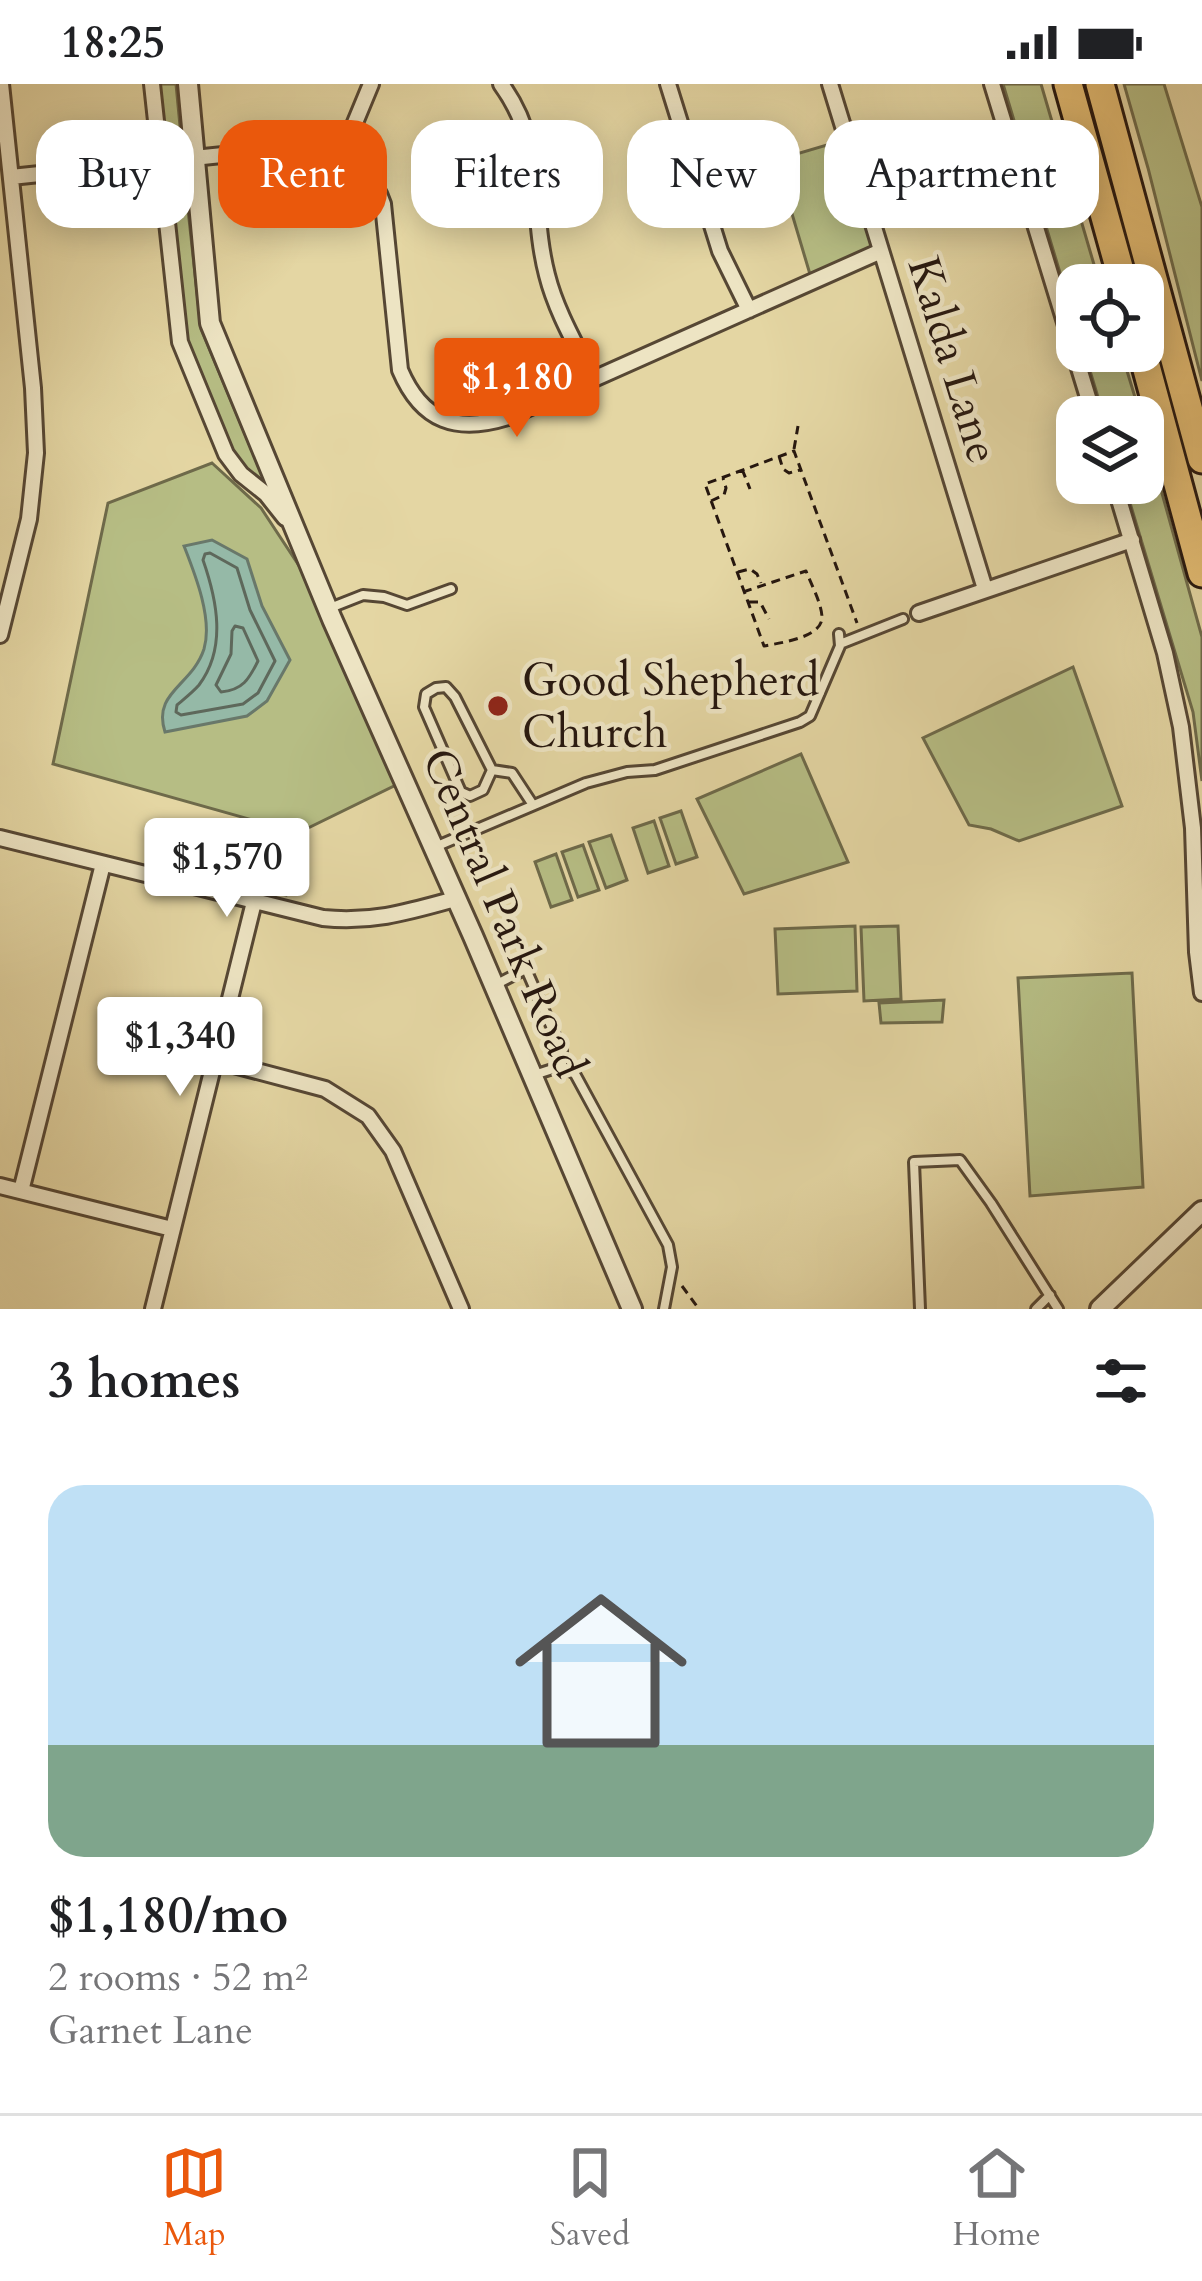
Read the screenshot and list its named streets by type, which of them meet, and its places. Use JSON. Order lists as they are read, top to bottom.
{
  "streets": {
    "street": ["Kalda Lane", "Central Park Road"]
  },
  "places": ["Good Shepherd Church"],
  "page": {
    "status": "18:25",
    "chip": [
      "Buy",
      "Rent",
      "Filters",
      "New",
      "Apartment"
    ],
    "price": ["$1,180", "$1,570", "$1,340"],
    "heading": "3 homes",
    "list": [
      {
        "name": "$1,180/mo",
        "note": "2 rooms · 52 m² · Garnet Lane"
      }
    ],
    "tabs": ["Map", "Saved", "Home"]
  }
}
